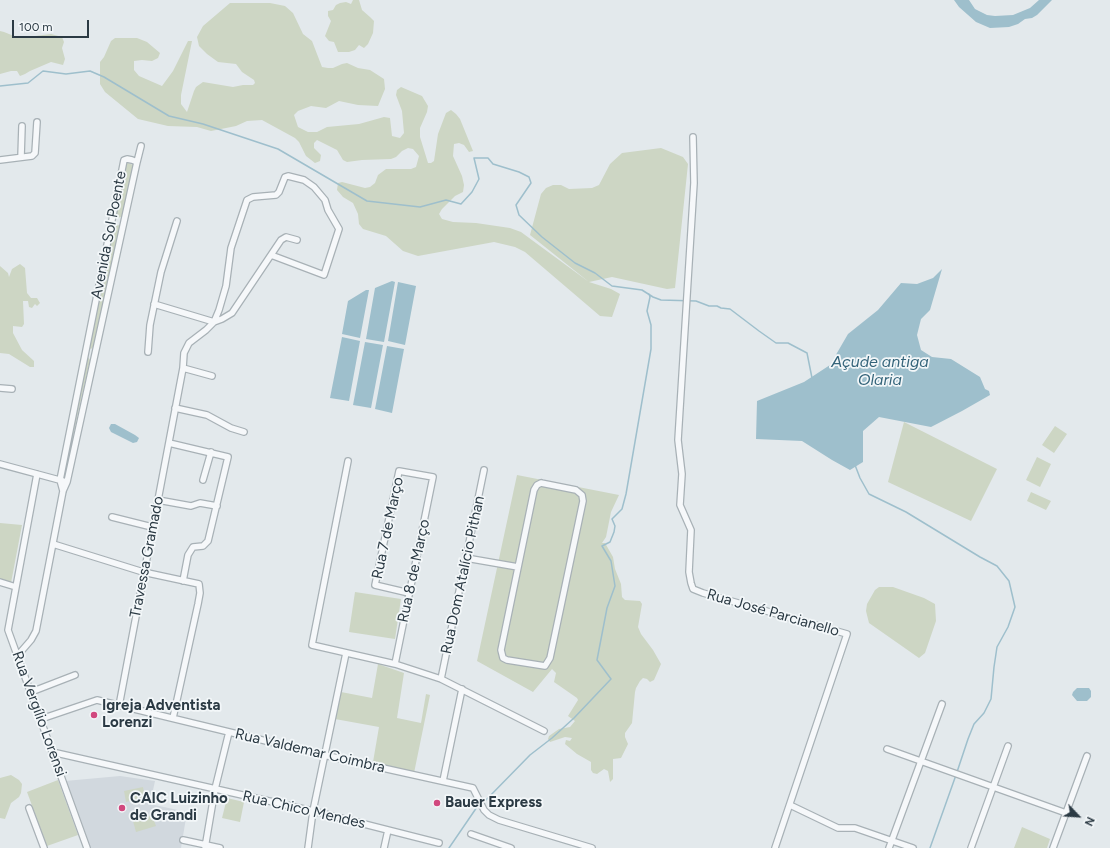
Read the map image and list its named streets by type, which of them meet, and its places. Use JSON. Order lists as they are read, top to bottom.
{
  "streets": {
    "street": [
      "Avenida Sol Poente",
      "Rua 7 de Março",
      "Travessa Gramado",
      "Rua 8 de Março",
      "Rua Dom Atalício Pithan",
      "Rua José Parcianello",
      "Rua Vergílio Lorensi",
      "Rua Valdemar Coimbra",
      "Rua Chico Mendes"
    ]
  },
  "crossings": [
    ["Rua 7 de Março", "Rua 8 de Março"],
    ["Travessa Gramado", "Rua Valdemar Coimbra"],
    ["Rua Vergílio Lorensi", "Rua Valdemar Coimbra"],
    ["Rua Vergílio Lorensi", "Rua Chico Mendes"]
  ],
  "water": ["Açude antiga Olaria"],
  "places": ["Igreja Adventista Lorenzi", "Bauer Express", "CAIC Luizinho de Grandi"],
  "scale_bar": "100 m",
  "north": "bottom right"
}
